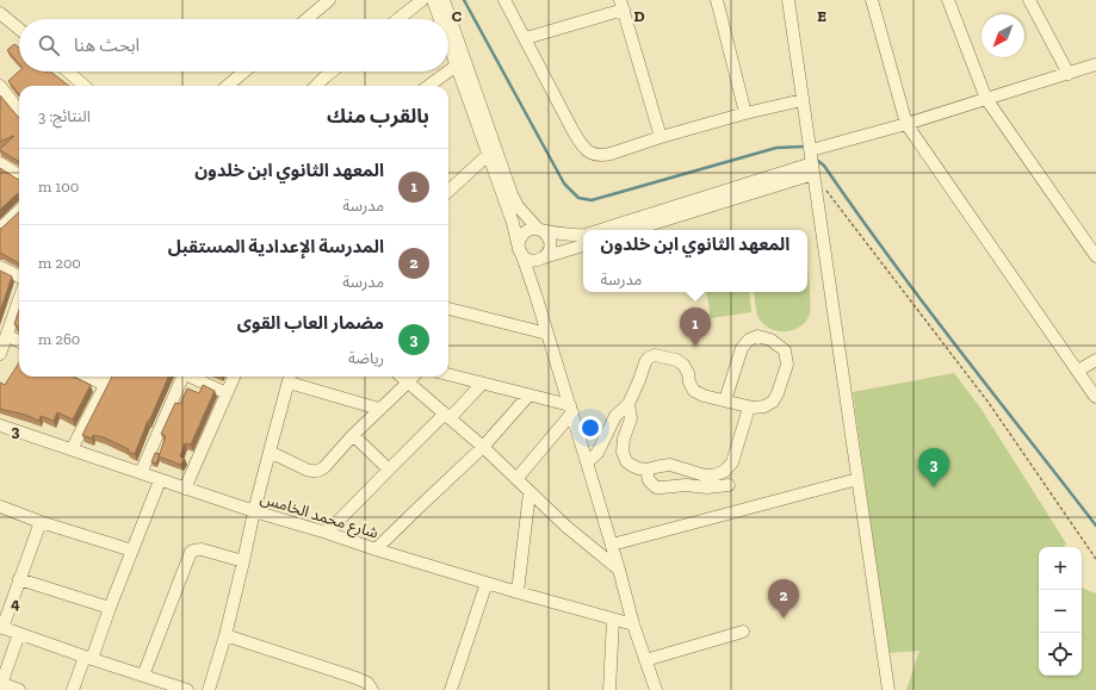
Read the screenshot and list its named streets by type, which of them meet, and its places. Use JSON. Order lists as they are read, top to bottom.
{
  "streets": {
    "street": ["شارع محمد الخامس"]
  },
  "north": "bottom left",
  "page": {
    "search": "ابحث هنا",
    "heading": ["بالقرب منك", "النتائج: 3"],
    "list": [
      {
        "mark": "1",
        "name": "المعهد الثانوي ابن خلدون",
        "note": "مدرسة",
        "value": "100 m"
      },
      {
        "mark": "2",
        "name": "المدرسة الإعدادية المستقبل",
        "note": "مدرسة",
        "value": "200 m"
      },
      {
        "mark": "3",
        "name": "مضمار العاب القوى",
        "note": "رياضة",
        "value": "260 m"
      }
    ],
    "popup": ["المعهد الثانوي ابن خلدون", "مدرسة"],
    "pins": ["1", "3", "2"],
    "map_buttons": ["+", "−"]
  },
  "grid": {
    "columns": ["C", "D", "E"],
    "rows": ["3", "4"]
  }
}
